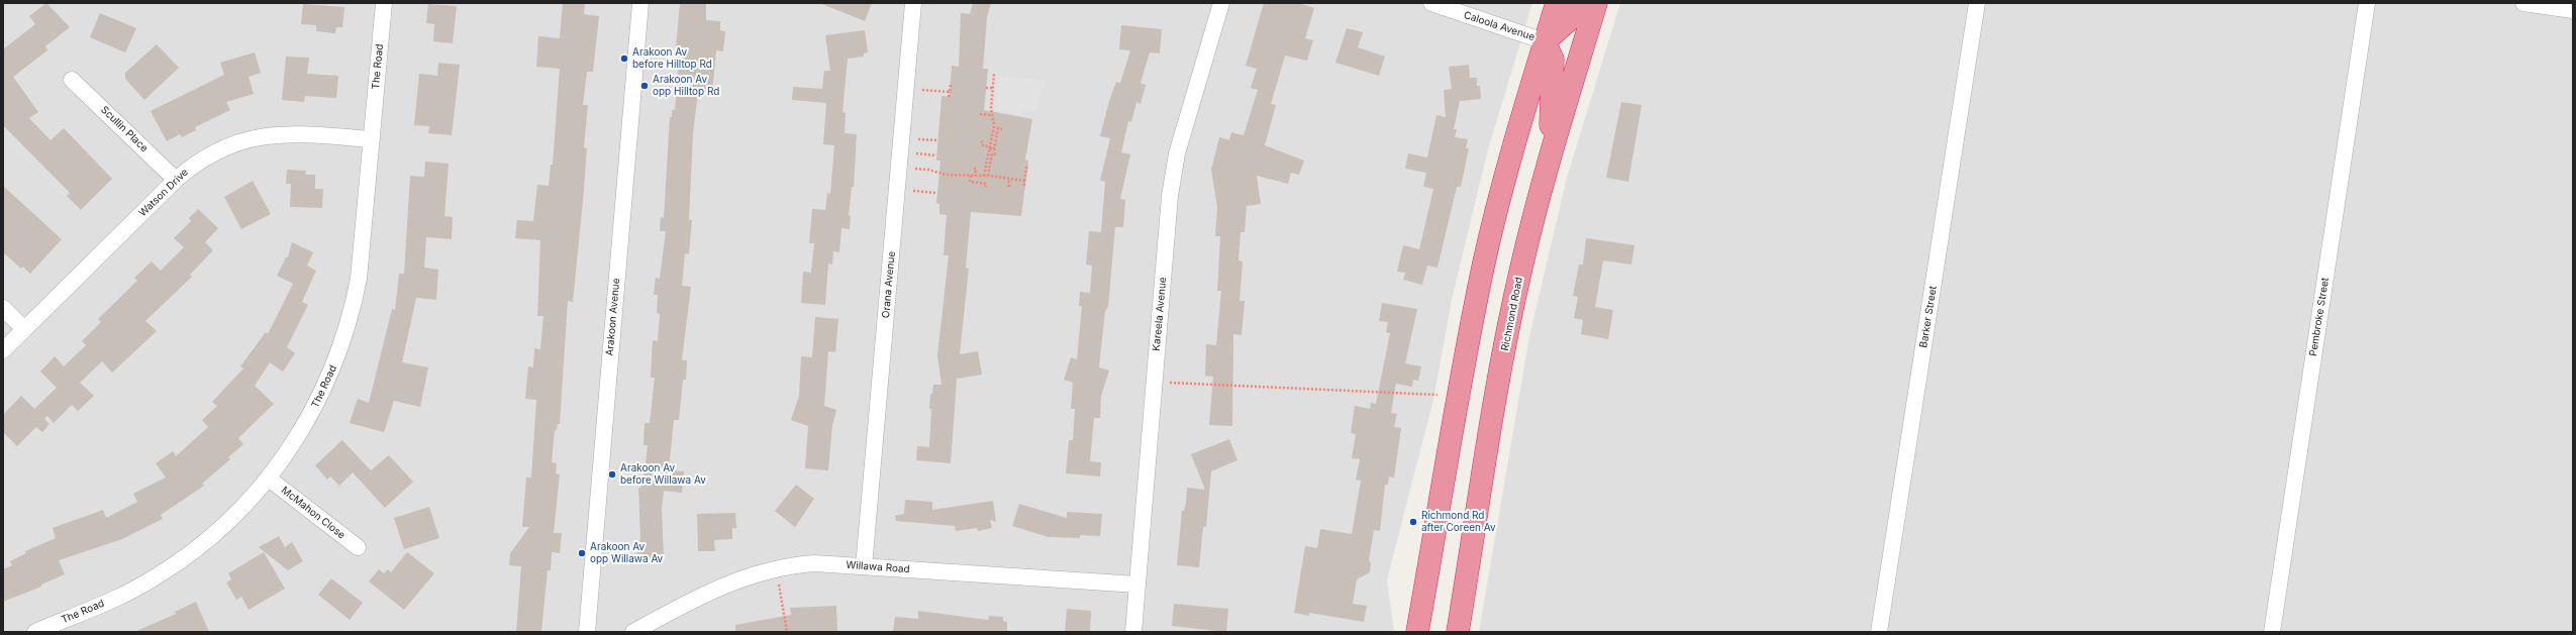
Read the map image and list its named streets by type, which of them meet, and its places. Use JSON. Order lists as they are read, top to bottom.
{
  "streets": {
    "highway": ["Richmond Road"],
    "street": [
      "Caloola Avenue",
      "The Road",
      "Scullin Place",
      "Watson Drive",
      "Orana Avenue",
      "Kareela Avenue",
      "Arakoon Avenue",
      "Barker Street",
      "Pembroke Street",
      "McMahon Close",
      "Willawa Road"
    ]
  },
  "crossings": [
    ["The Road", "Watson Drive"],
    ["The Road", "McMahon Close"],
    ["Scullin Place", "Watson Drive"],
    ["Orana Avenue", "Willawa Road"],
    ["Kareela Avenue", "Willawa Road"]
  ],
  "places": [
    "Arakoon Av before Hilltop Rd",
    "Arakoon Av opp Hilltop Rd",
    "Arakoon Av before Willawa Av",
    "Richmond Rd after Coreen Av",
    "Arakoon Av opp Willawa Av"
  ]
}
